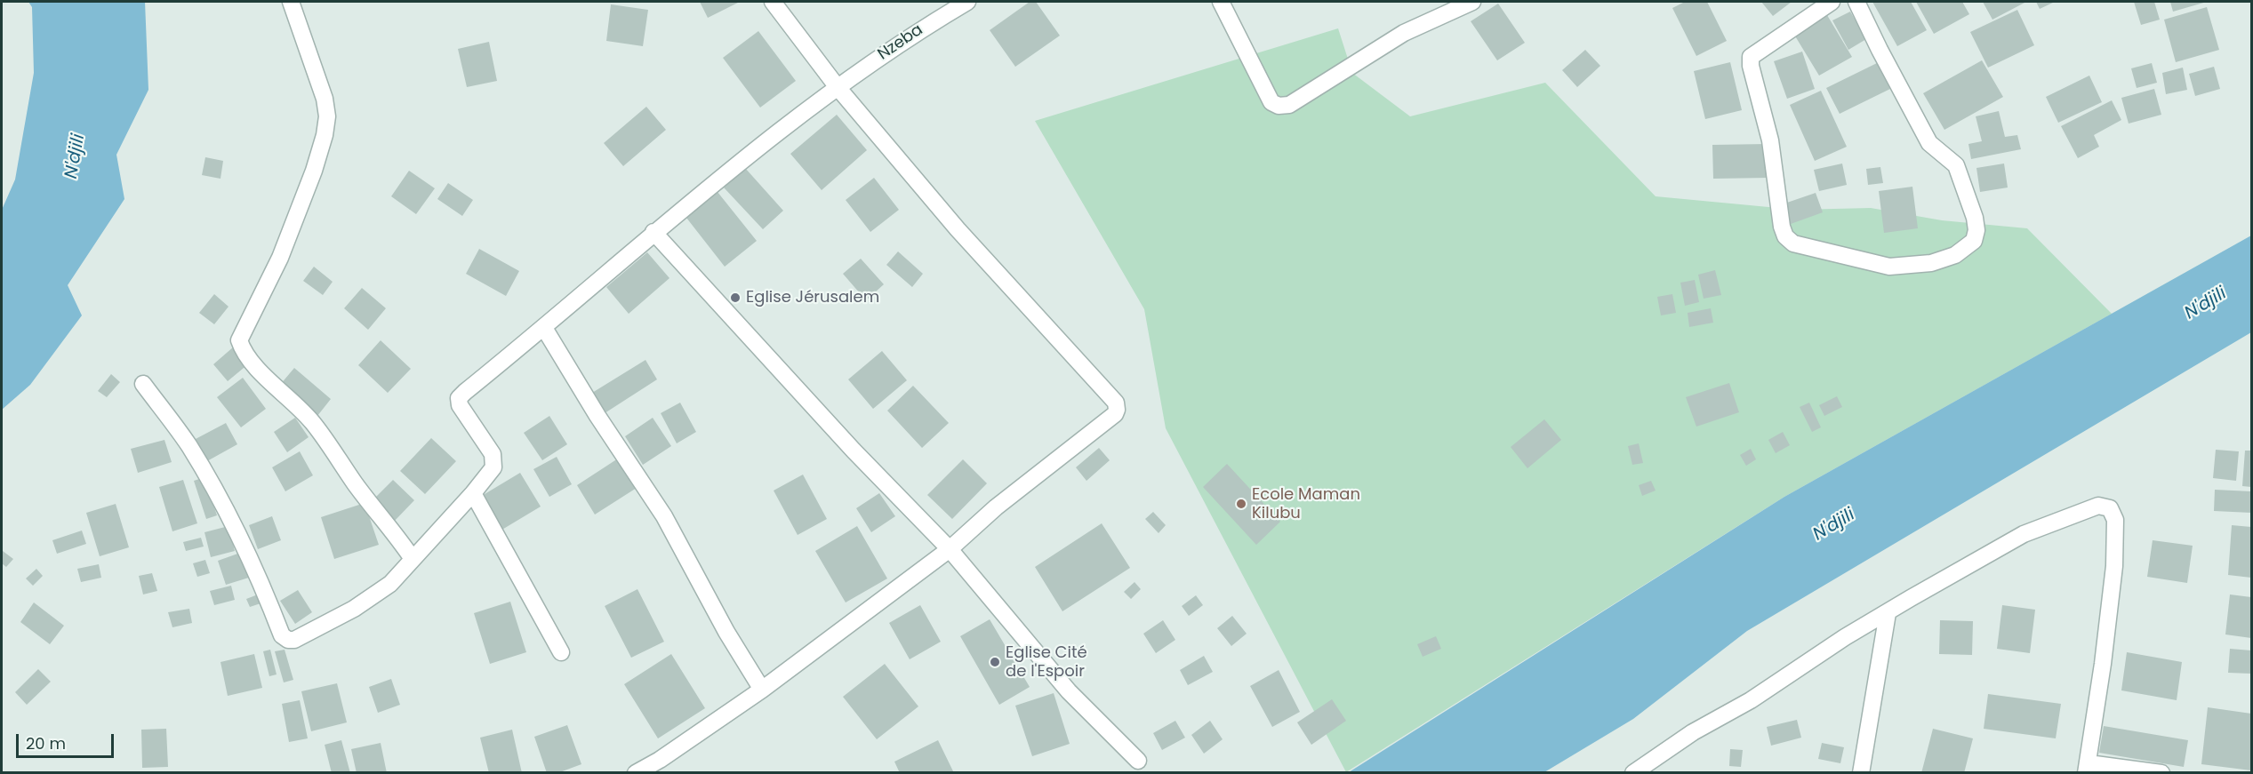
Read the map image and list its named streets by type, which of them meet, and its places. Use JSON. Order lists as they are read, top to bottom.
{
  "streets": {
    "street": ["Nzeba"]
  },
  "water": ["N'djili"],
  "places": ["Eglise Jérusalem", "Ecole Maman Kilubu", "Eglise Cité de l'Espoir"],
  "scale_bar": "20 m"
}
